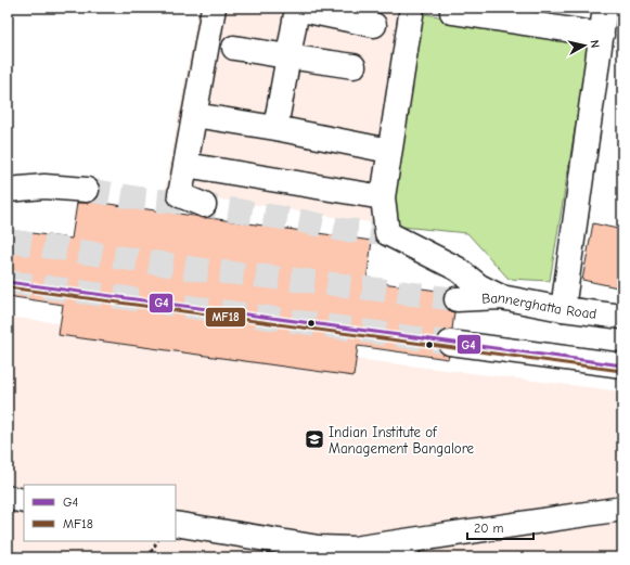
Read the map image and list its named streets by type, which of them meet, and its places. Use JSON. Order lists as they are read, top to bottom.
{
  "streets": {
    "street": ["Bannerghatta Road"]
  },
  "places": {
    "school or university": ["Indian Institute of Management Bangalore"]
  },
  "lines": ["transit line G4", "transit line MF18"],
  "legend": ["G4", "MF18"],
  "scale_bar": "20 m",
  "north": "right"
}
